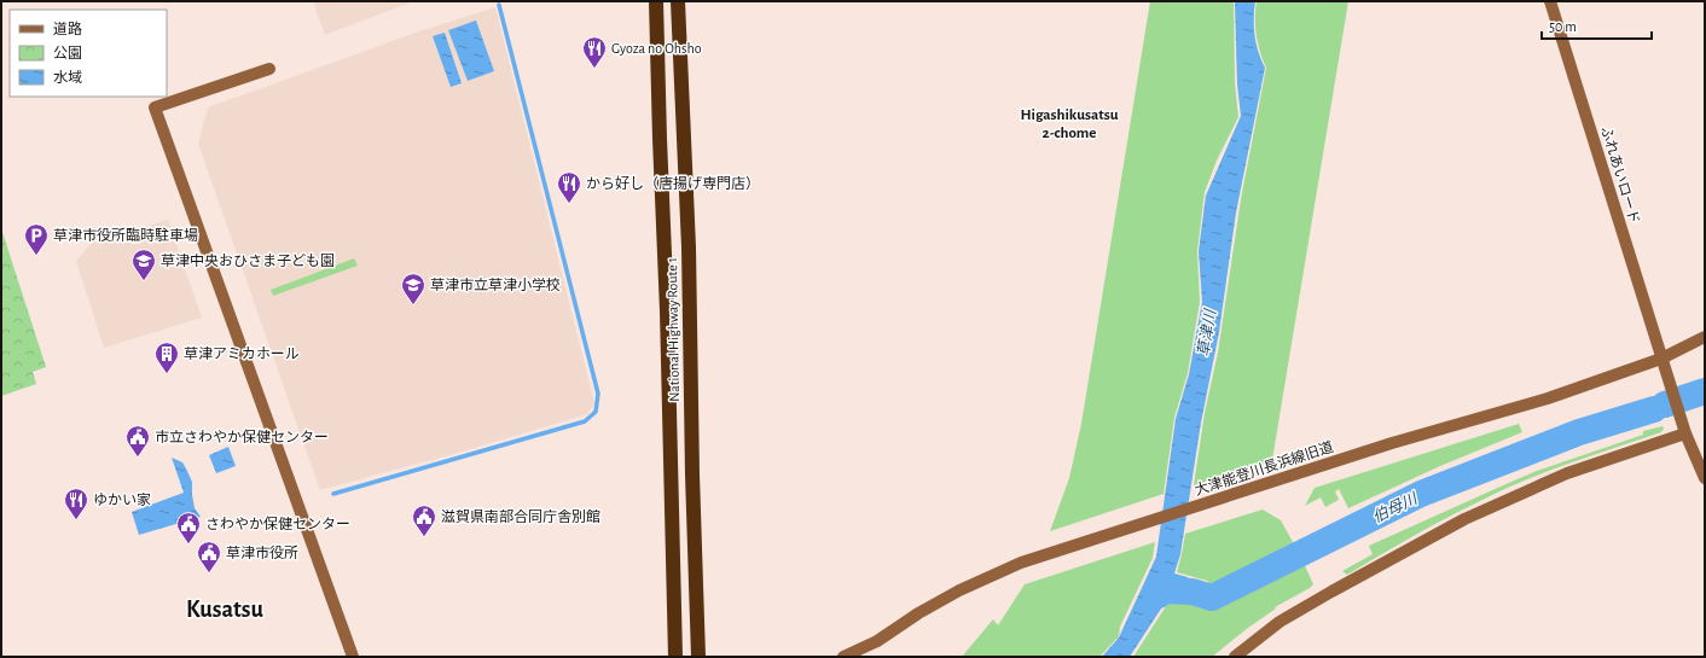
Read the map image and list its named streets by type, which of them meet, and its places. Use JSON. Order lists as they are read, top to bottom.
{
  "streets": {
    "highway": ["National Highway Route 1"],
    "street": ["ふれあいロード", "大津能登川長浜線旧道"]
  },
  "crossings": [
    ["ふれあいロード", "大津能登川長浜線旧道"]
  ],
  "districts": ["Higashikusatsu 2-chome", "Kusatsu"],
  "water": ["草津川", "伯母川"],
  "places": {
    "restaurant": ["Gyoza no Ohsho", "から好し（唐揚げ専門店）", "ゆかい家"],
    "parking": ["草津市役所臨時駐車場"],
    "school or university": ["草津中央おひさま子ども園", "草津市立草津小学校"],
    "building": ["草津アミカホール"],
    "public building": [
      "市立さわやか保健センター",
      "滋賀県南部合同庁舎別館",
      "さわやか保健センター",
      "草津市役所"
    ]
  },
  "legend": ["道路", "公園", "水域"],
  "scale_bar": "50 m"
}
